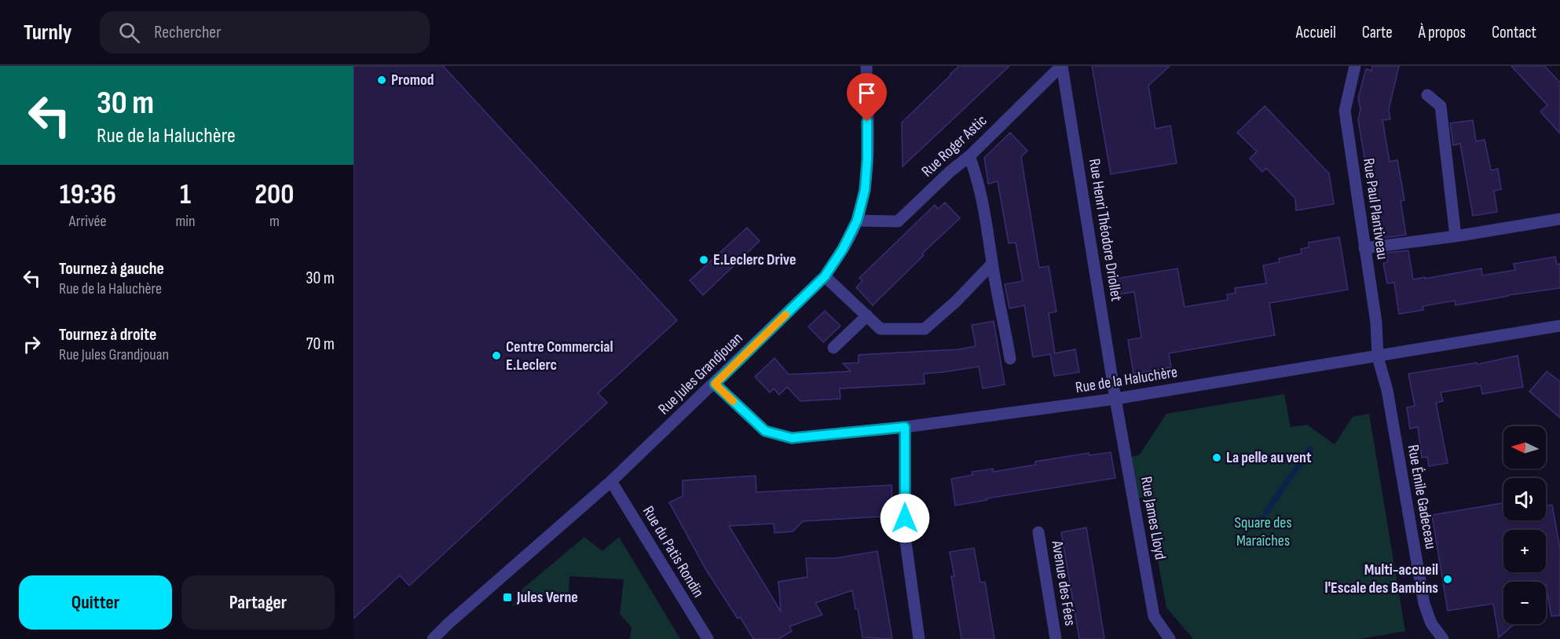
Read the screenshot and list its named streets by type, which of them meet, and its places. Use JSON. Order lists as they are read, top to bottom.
{
  "streets": {
    "street": [
      "Rue Roger Astic",
      "Rue Paul Plantiveau",
      "Rue Henri Théodore Driollet",
      "Rue Jules Grandjouan",
      "Rue de la Haluchère",
      "Rue Émile Gadeceau",
      "Rue James Lloyd",
      "Rue du Patis Rondin",
      "Avenue des Fées"
    ]
  },
  "crossings": [
    ["Rue Roger Astic", "Rue Henri Théodore Driollet"],
    ["Rue Roger Astic", "Rue Jules Grandjouan"],
    ["Rue Paul Plantiveau", "Rue de la Haluchère"],
    ["Rue Paul Plantiveau", "Rue Émile Gadeceau"],
    ["Rue Henri Théodore Driollet", "Rue de la Haluchère"],
    ["Rue Henri Théodore Driollet", "Rue James Lloyd"],
    ["Rue Jules Grandjouan", "Rue de la Haluchère"],
    ["Rue Jules Grandjouan", "Rue du Patis Rondin"],
    ["Rue de la Haluchère", "Rue Émile Gadeceau"],
    ["Rue de la Haluchère", "Rue James Lloyd"]
  ],
  "parks": ["Square des Maraîches"],
  "places": {
    "other": [
      "Promod",
      "E.Leclerc Drive",
      "Centre Commercial E.Leclerc",
      "La pelle au vent",
      "Multi-accueil l'Escale des Bambins"
    ],
    "transit": ["Jules Verne"]
  },
  "north": "left",
  "page": {
    "header": "Turnly",
    "search": "Rechercher",
    "nav": [
      "Accueil",
      "Carte",
      "À propos",
      "Contact"
    ],
    "turn": ["30 m", "Rue de la Haluchère"],
    "eta": [
      "19:36",
      "Arrivée",
      "1",
      "min",
      "200",
      "m"
    ],
    "list": [
      {
        "name": "Tournez à gauche",
        "note": "Rue de la Haluchère",
        "value": "30 m"
      },
      {
        "name": "Tournez à droite",
        "note": "Rue Jules Grandjouan",
        "value": "70 m"
      }
    ],
    "map_buttons": ["+", "−"],
    "buttons": ["Quitter", "Partager"]
  }
}
